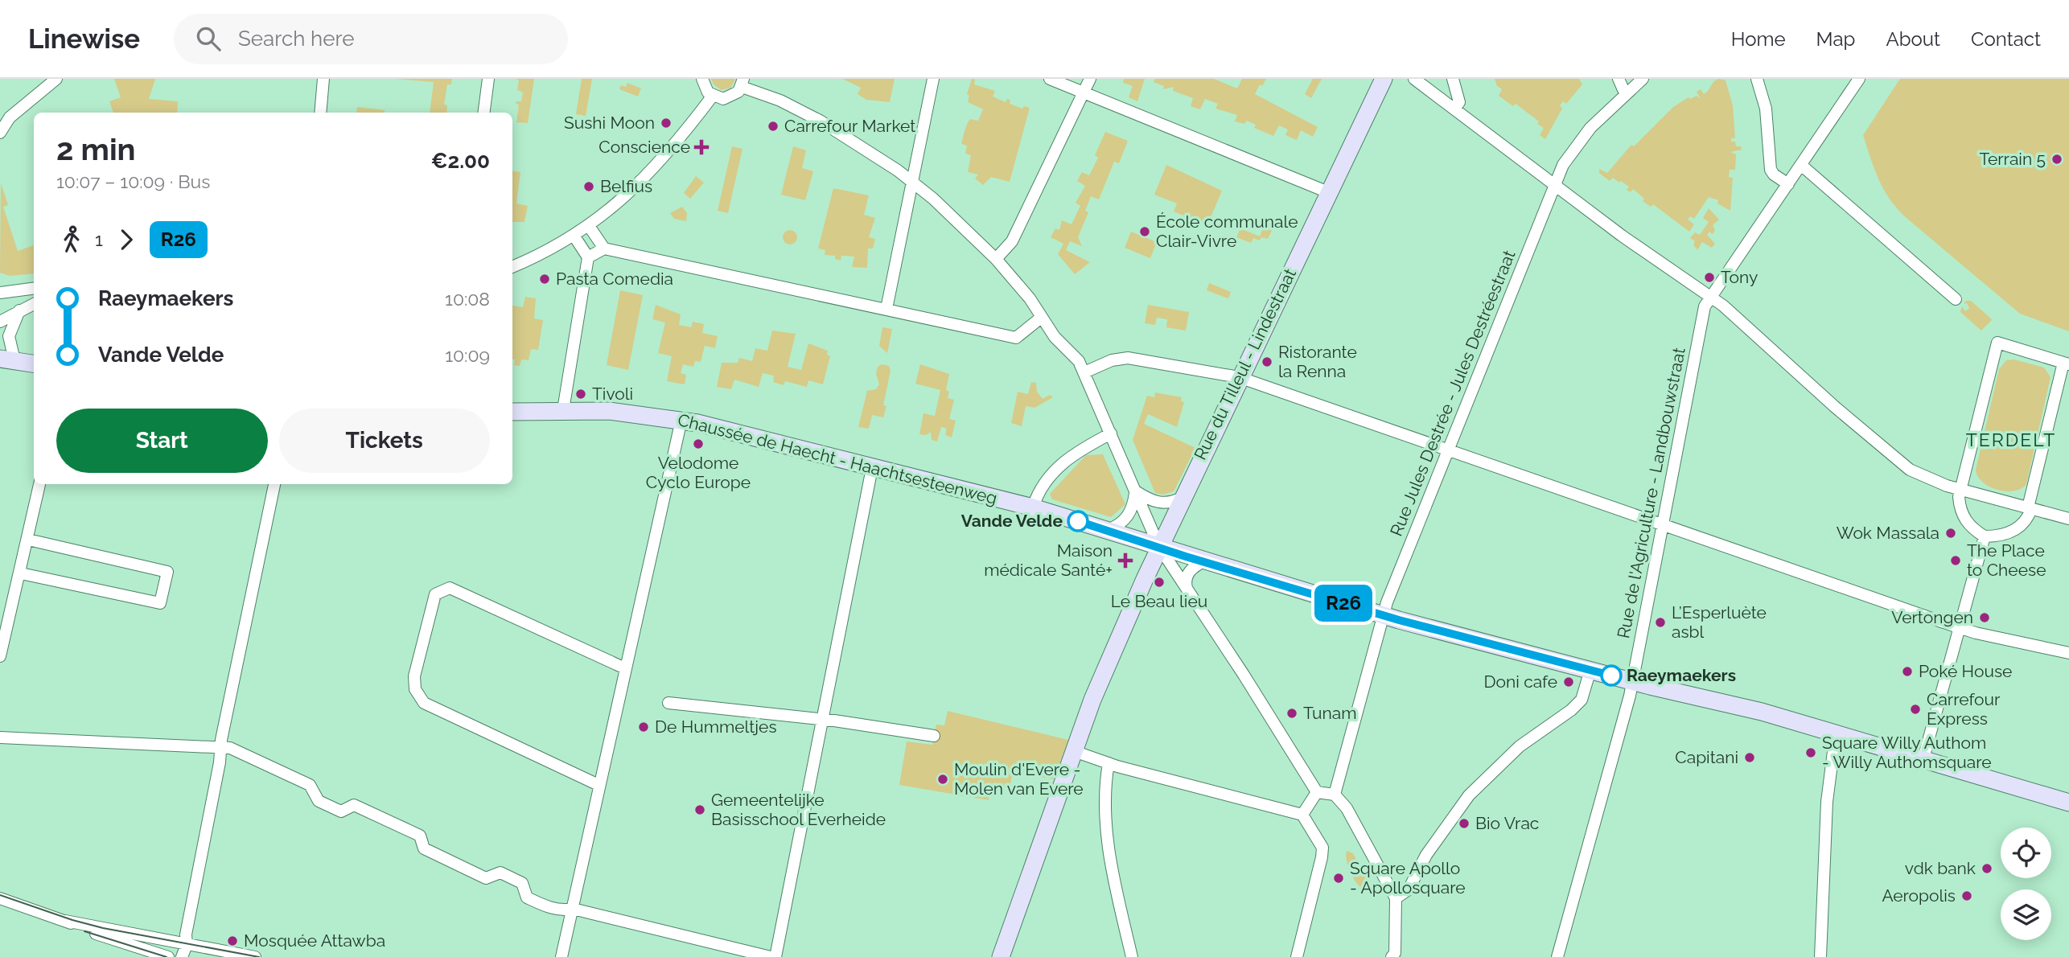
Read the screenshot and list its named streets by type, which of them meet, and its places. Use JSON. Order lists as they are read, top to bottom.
{
  "streets": {
    "street": [
      "Rue du Tilleul - Lindestraat",
      "Rue Jules Destrée - Jules Destréestraat",
      "Chaussée de Haecht - Haachtsesteenweg",
      "Rue de l'Agriculture - Landbouwstraat"
    ]
  },
  "crossings": [
    ["Rue du Tilleul - Lindestraat", "Chaussée de Haecht - Haachtsesteenweg"],
    ["Rue Jules Destrée - Jules Destréestraat", "Chaussée de Haecht - Haachtsesteenweg"],
    ["Chaussée de Haecht - Haachtsesteenweg", "Rue de l'Agriculture - Landbouwstraat"]
  ],
  "districts": ["TERDELT"],
  "places": {
    "other": [
      "Sushi Moon",
      "Carrefour Market",
      "Terrain 5",
      "Belfius",
      "École communale Clair-Vivre",
      "Tony",
      "Pasta Comedia",
      "Ristorante la Renna",
      "Tivoli",
      "Velodome Cyclo Europe",
      "Vande Velde",
      "Wok Massala",
      "The Place to Cheese",
      "Le Beau lieu",
      "Vertongen",
      "L’Esperluète asbl",
      "Poké House",
      "Raeymaekers",
      "Doni cafe",
      "Carrefour Express",
      "Tunam",
      "De Hummeltjes",
      "Square Willy Authom - Willy Authomsquare",
      "Capitani",
      "Moulin d'Evere - Molen van Evere",
      "Gemeentelijke Basisschool Everheide",
      "Bio Vrac",
      "vdk bank",
      "Square Apollo - Apollosquare",
      "Aeropolis",
      "Mosquée Attawba"
    ],
    "health": ["Conscience", "Maison médicale Santé+"]
  },
  "lines": ["bus line R26"],
  "page": {
    "header": "Linewise",
    "search": "Search here",
    "nav": [
      "Home",
      "Map",
      "About",
      "Contact"
    ],
    "on_map": "R26",
    "heading": ["2 min", "10:07 – 10:09 · Bus", "€2.00"],
    "legs": ["1", "R26"],
    "list": [
      {
        "name": "Raeymaekers",
        "value": "10:08"
      },
      {
        "name": "Vande Velde",
        "value": "10:09"
      }
    ],
    "buttons": ["Start", "Tickets"]
  }
}
